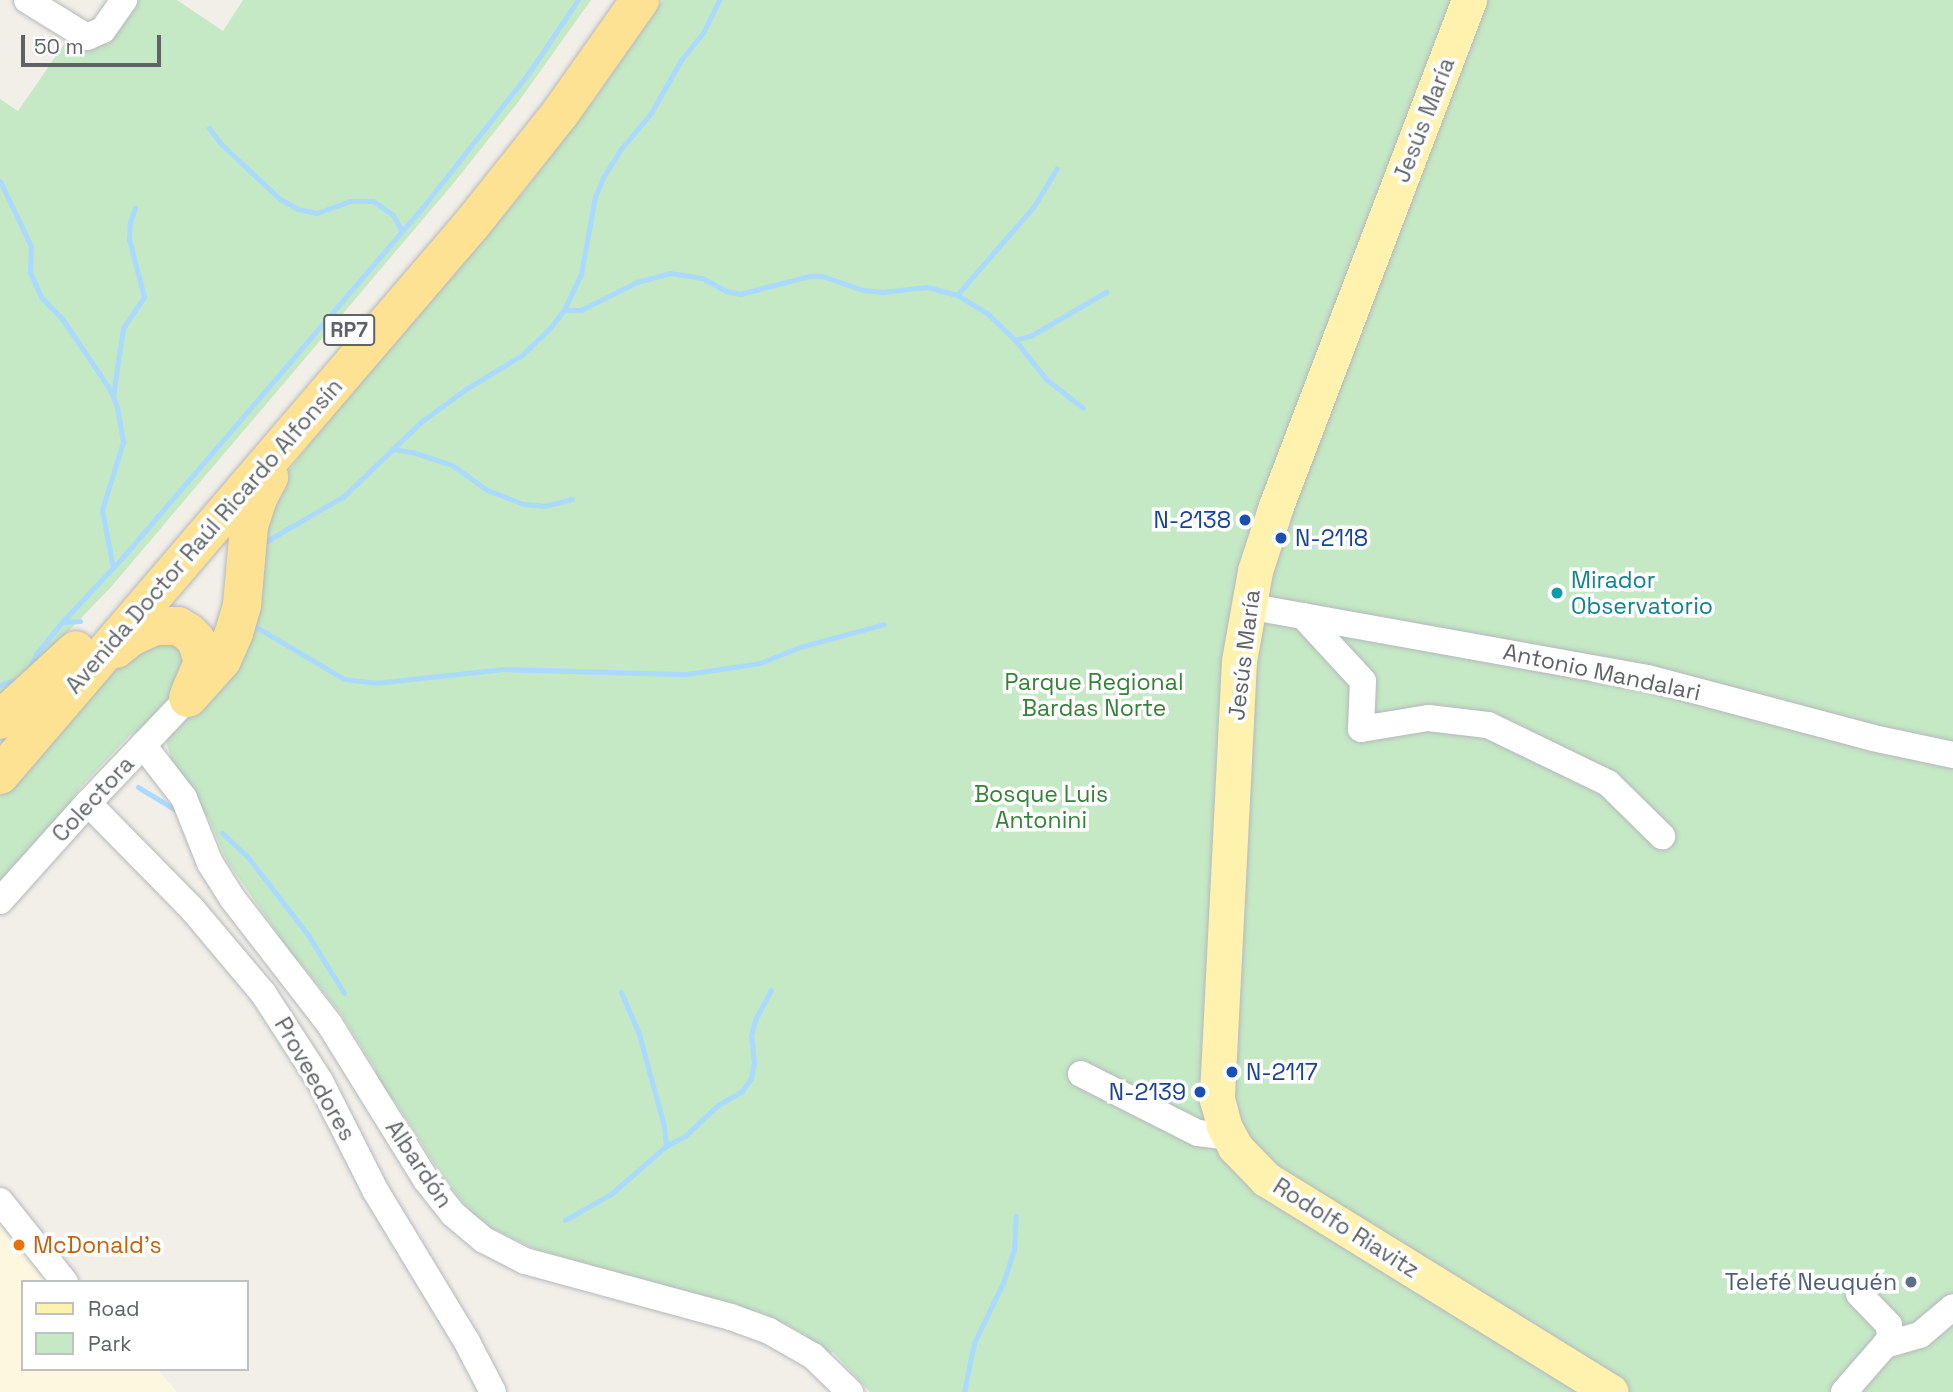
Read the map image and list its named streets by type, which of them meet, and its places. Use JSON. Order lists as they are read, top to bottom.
{
  "streets": {
    "highway": ["RP7", "Avenida Doctor Raúl Ricardo Alfonsín"],
    "main road": ["Jesús María", "Rodolfo Riavitz"],
    "street": [
      "Antonio Mandalari",
      "Colectora",
      "Proveedores",
      "Albardón"
    ]
  },
  "crossings": [
    ["Jesús María", "Antonio Mandalari"],
    ["Jesús María", "Rodolfo Riavitz"],
    ["Colectora", "Proveedores"],
    ["Colectora", "Albardón"]
  ],
  "parks": ["Parque Regional Bardas Norte", "Bosque Luis Antonini"],
  "places": [
    "N-2138",
    "N-2118",
    "Mirador Observatorio",
    "N-2117",
    "N-2139",
    "McDonald's",
    "Telefé Neuquén"
  ],
  "legend": ["Road", "Park"],
  "scale_bar": "50 m"
}
